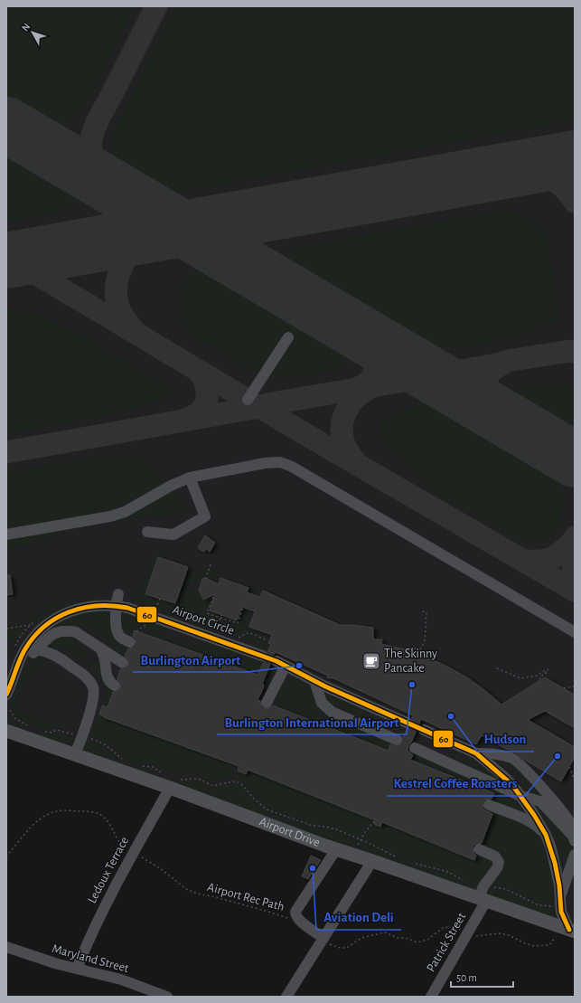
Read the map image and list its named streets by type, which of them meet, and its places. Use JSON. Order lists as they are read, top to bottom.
{
  "streets": {
    "main road": ["Airport Drive"],
    "street": [
      "Airport Circle",
      "Ledoux Terrace",
      "Patrick Street",
      "Maryland Street"
    ],
    "path": ["Airport Rec Path"]
  },
  "crossings": [
    ["Airport Drive", "Ledoux Terrace"],
    ["Airport Drive", "Patrick Street"],
    ["Ledoux Terrace", "Airport Rec Path"],
    ["Ledoux Terrace", "Maryland Street"]
  ],
  "places": {
    "cafe": ["The Skinny Pancake"],
    "other": [
      "Burlington Airport",
      "Burlington International Airport",
      "Hudson",
      "Kestrel Coffee Roasters",
      "Aviation Deli"
    ]
  },
  "lines": ["transit line 60"],
  "scale_bar": "50 m",
  "north": "top left"
}
